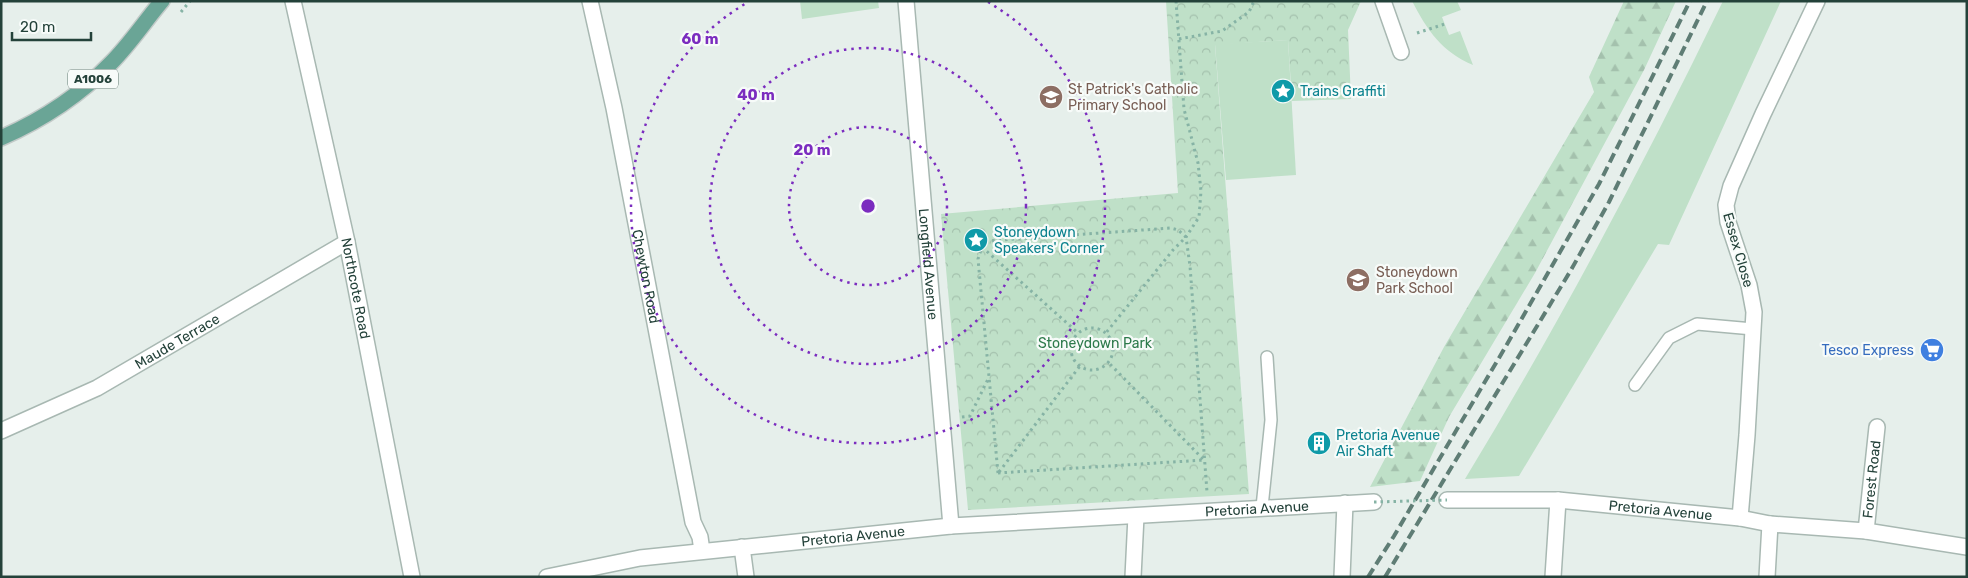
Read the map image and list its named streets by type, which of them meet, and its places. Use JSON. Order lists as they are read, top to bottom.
{
  "streets": {
    "main road": ["A1006"],
    "street": [
      "Essex Close",
      "Longfield Avenue",
      "Chewton Road",
      "Northcote Road",
      "Maude Terrace",
      "Forest Road",
      "Pretoria Avenue"
    ]
  },
  "crossings": [
    ["Essex Close", "Pretoria Avenue"],
    ["Longfield Avenue", "Pretoria Avenue"],
    ["Chewton Road", "Pretoria Avenue"],
    ["Northcote Road", "Maude Terrace"],
    ["Forest Road", "Pretoria Avenue"]
  ],
  "parks": ["Stoneydown Park"],
  "places": {
    "place": ["Trains Graffiti", "Stoneydown Speakers' Corner"],
    "school or university": ["St Patrick's Catholic Primary School", "Stoneydown Park School"],
    "supermarket": ["Tesco Express"],
    "building": ["Pretoria Avenue Air Shaft"]
  },
  "scale_bar": "20 m",
  "rings": ["60 m", "40 m", "20 m"]
}
